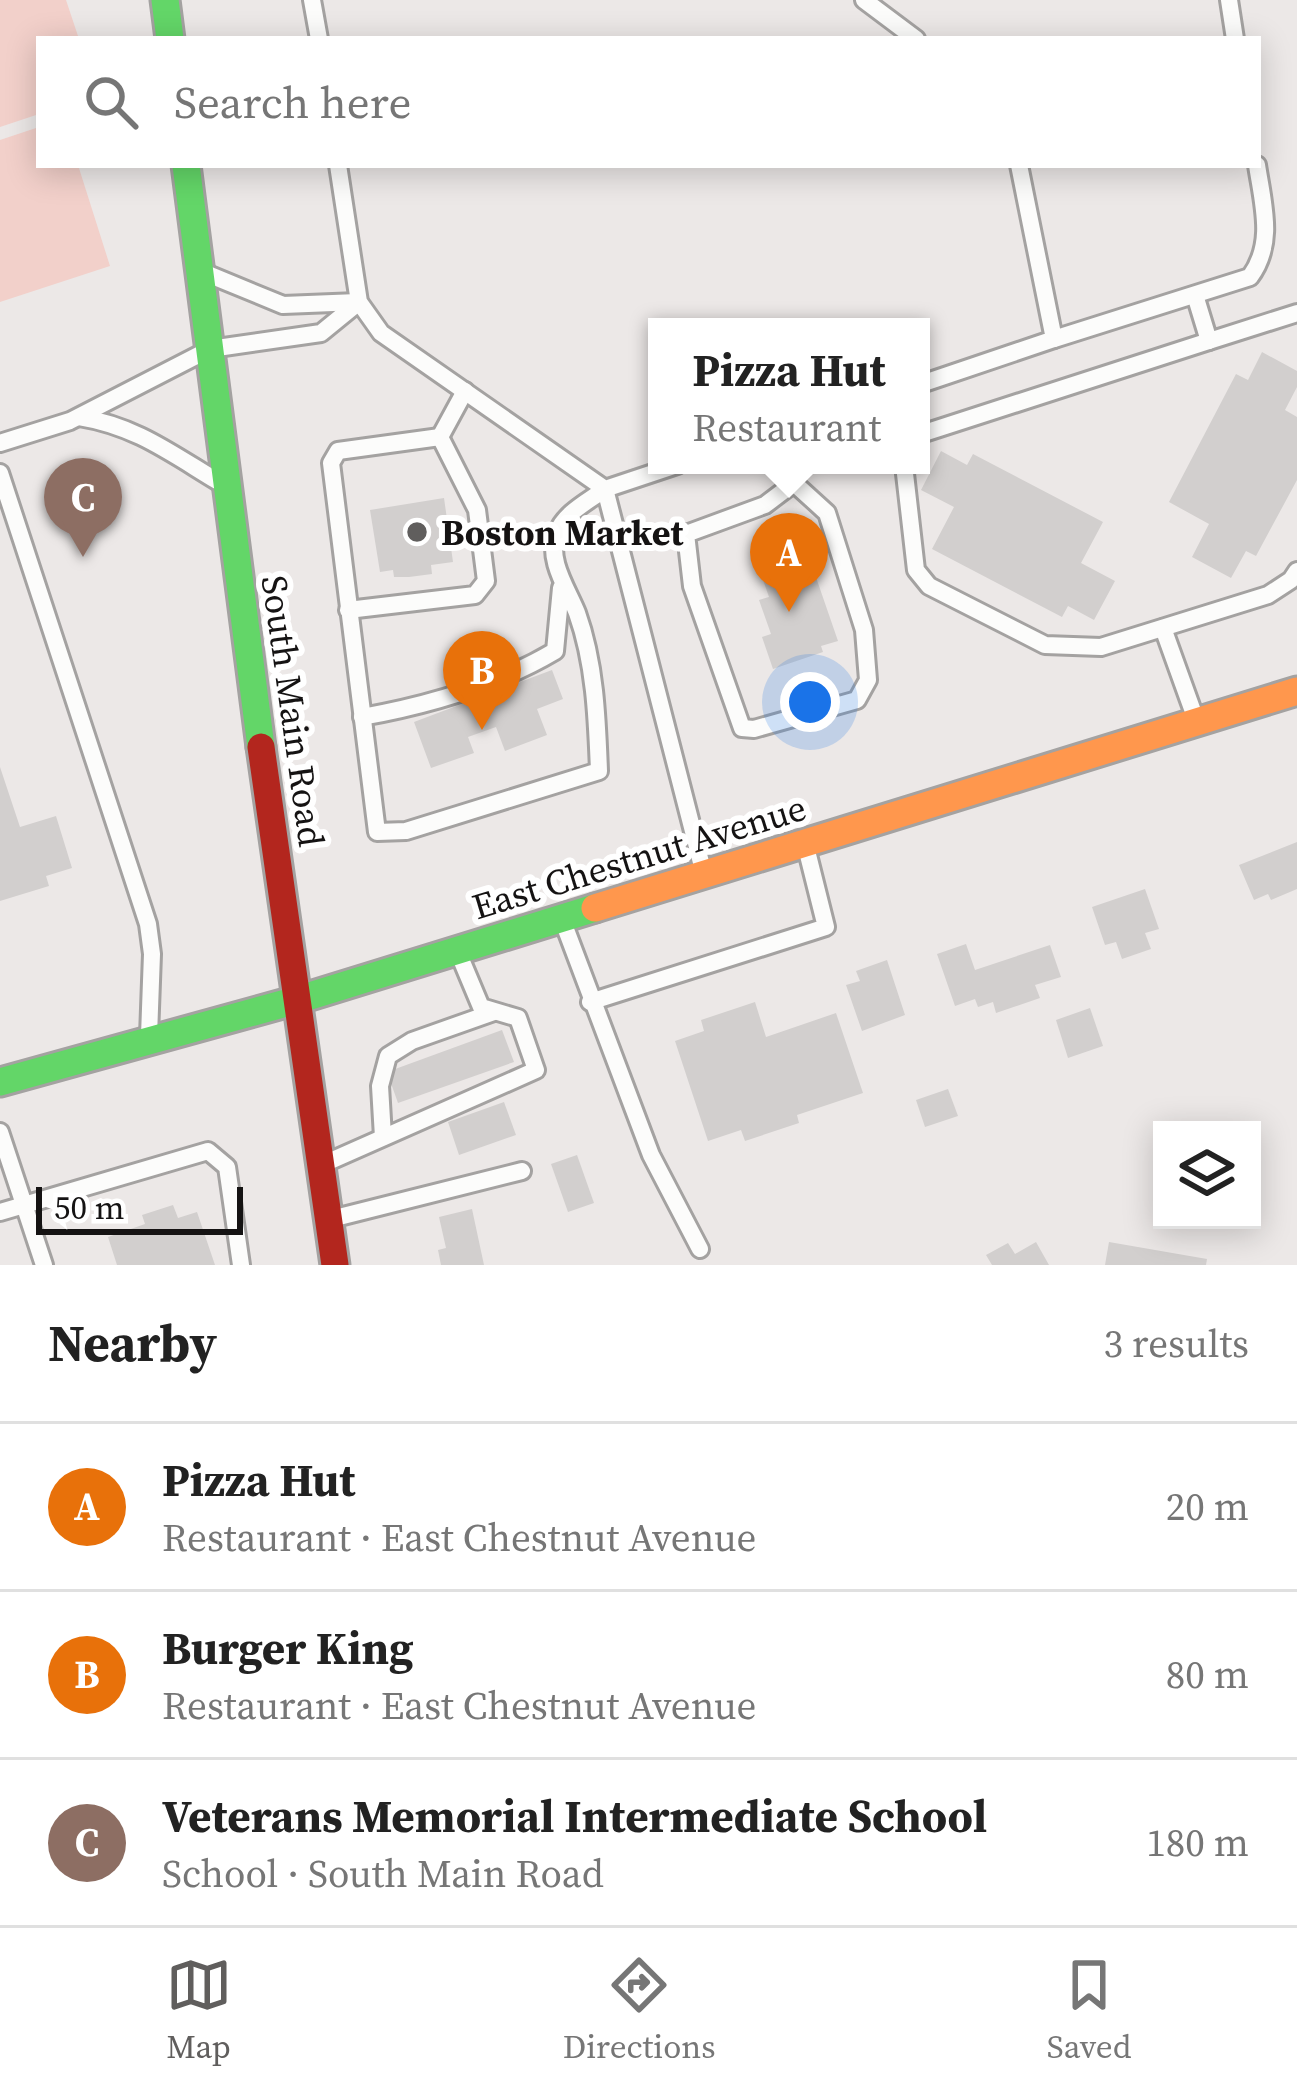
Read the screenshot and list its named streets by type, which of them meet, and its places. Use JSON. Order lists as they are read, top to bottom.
{
  "streets": {
    "street": ["South Main Road", "East Chestnut Avenue"]
  },
  "crossings": [
    ["South Main Road", "East Chestnut Avenue"]
  ],
  "places": ["Boston Market"],
  "scale_bar": "50 m",
  "page": {
    "search": "Search here",
    "popup": ["Pizza Hut", "Restaurant"],
    "pins": ["C", "A", "B"],
    "scale": "50 m",
    "heading": ["Nearby", "3 results"],
    "list": [
      {
        "mark": "A",
        "name": "Pizza Hut",
        "note": "Restaurant · East Chestnut Avenue",
        "value": "20 m"
      },
      {
        "mark": "B",
        "name": "Burger King",
        "note": "Restaurant · East Chestnut Avenue",
        "value": "80 m"
      },
      {
        "mark": "C",
        "name": "Veterans Memorial Intermediate School",
        "note": "School · South Main Road",
        "value": "180 m"
      }
    ],
    "nav": ["Map", "Directions", "Saved"]
  }
}
